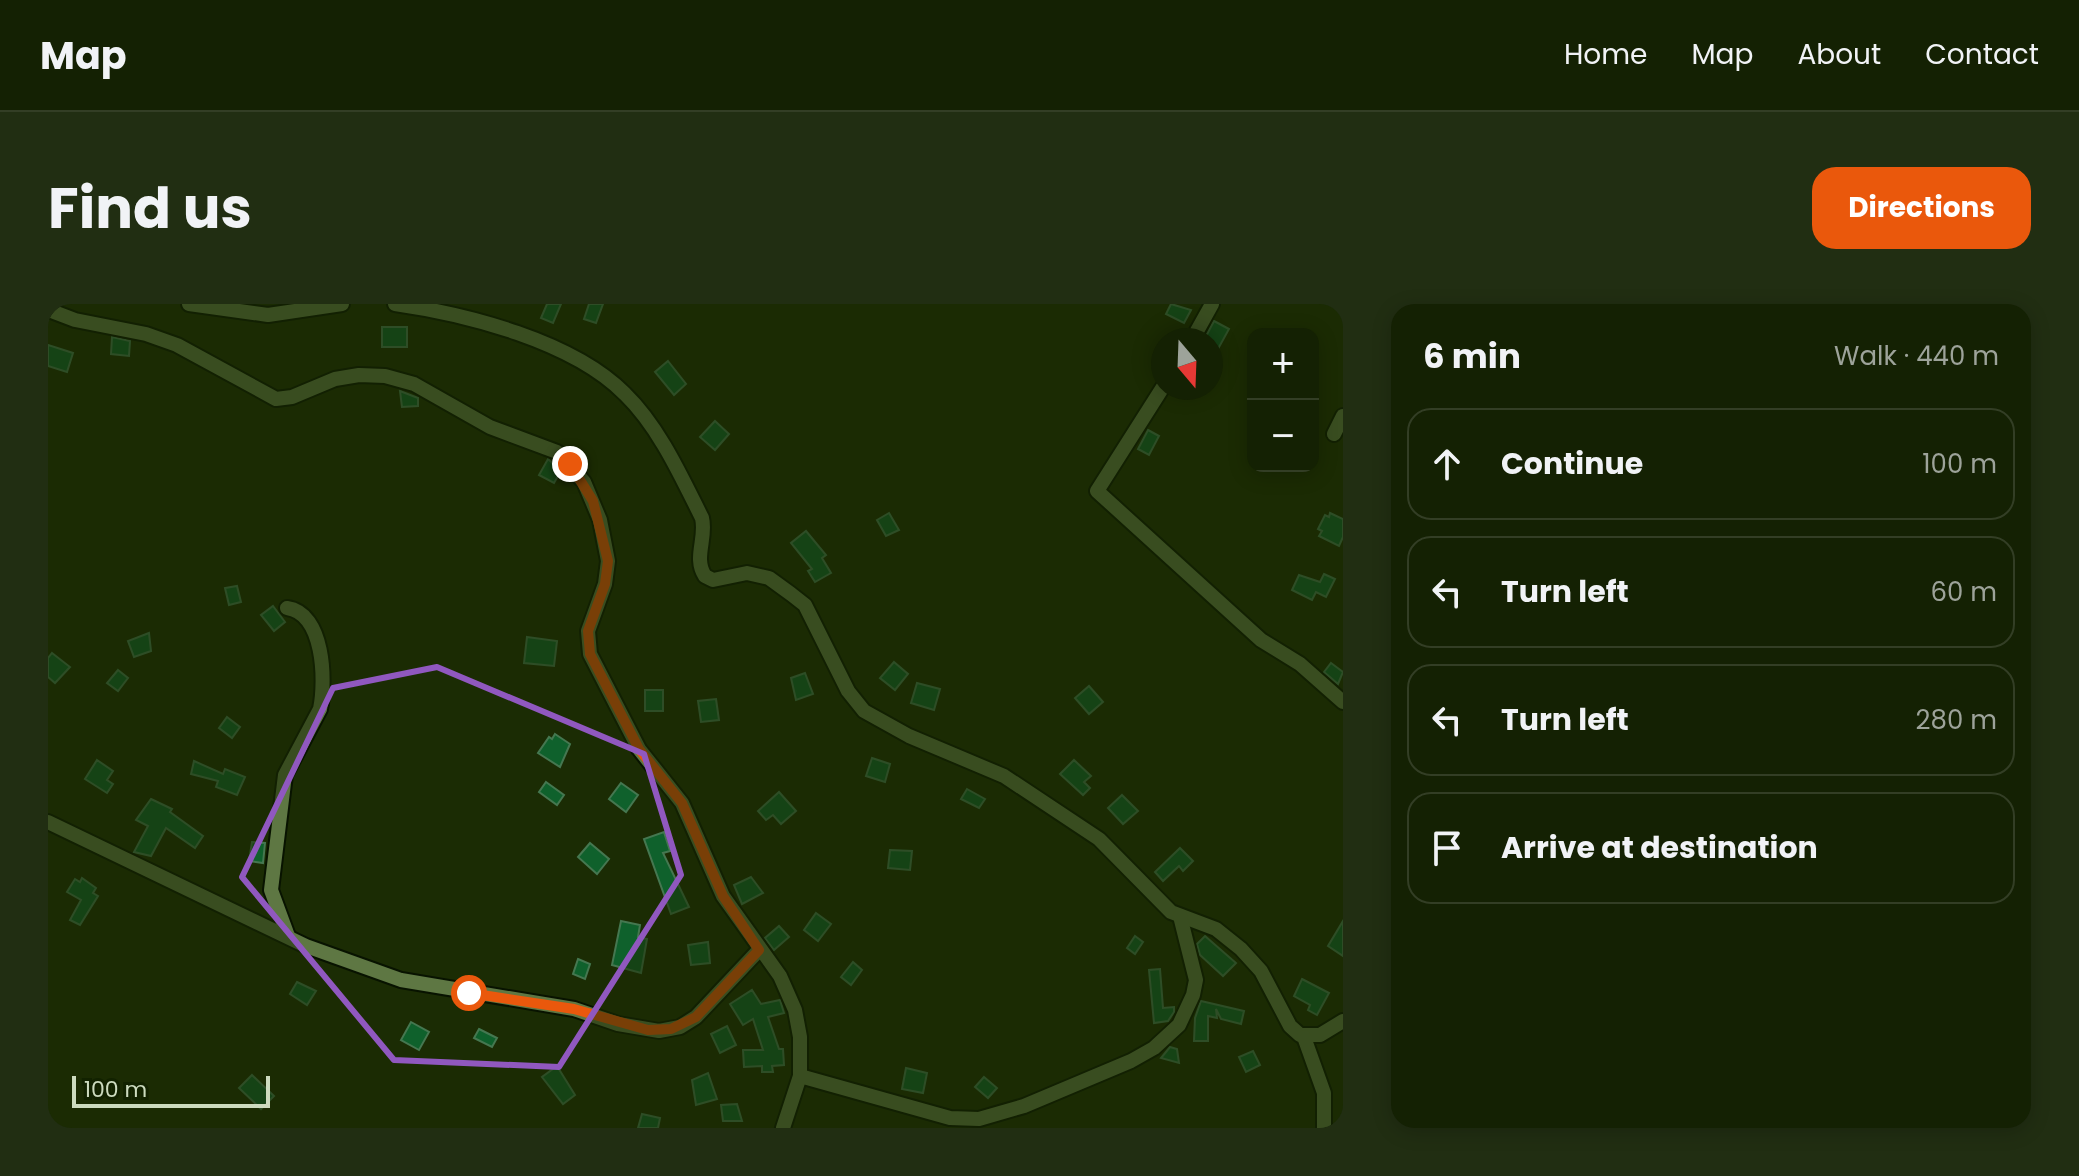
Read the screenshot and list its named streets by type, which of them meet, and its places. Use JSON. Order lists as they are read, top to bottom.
{
  "scale_bar": "100 m",
  "north": "bottom",
  "page": {
    "header": "Map",
    "nav": [
      "Home",
      "Map",
      "About",
      "Contact"
    ],
    "title": "Find us",
    "buttons": "Directions",
    "heading": ["6 min", "Walk · 440 m"],
    "map_buttons": ["+", "−"],
    "list": [
      ["Continue", "100 m"],
      ["Turn left", "60 m"],
      ["Turn left", "280 m"],
      "Arrive at destination"
    ],
    "scale": "100 m"
  }
}
